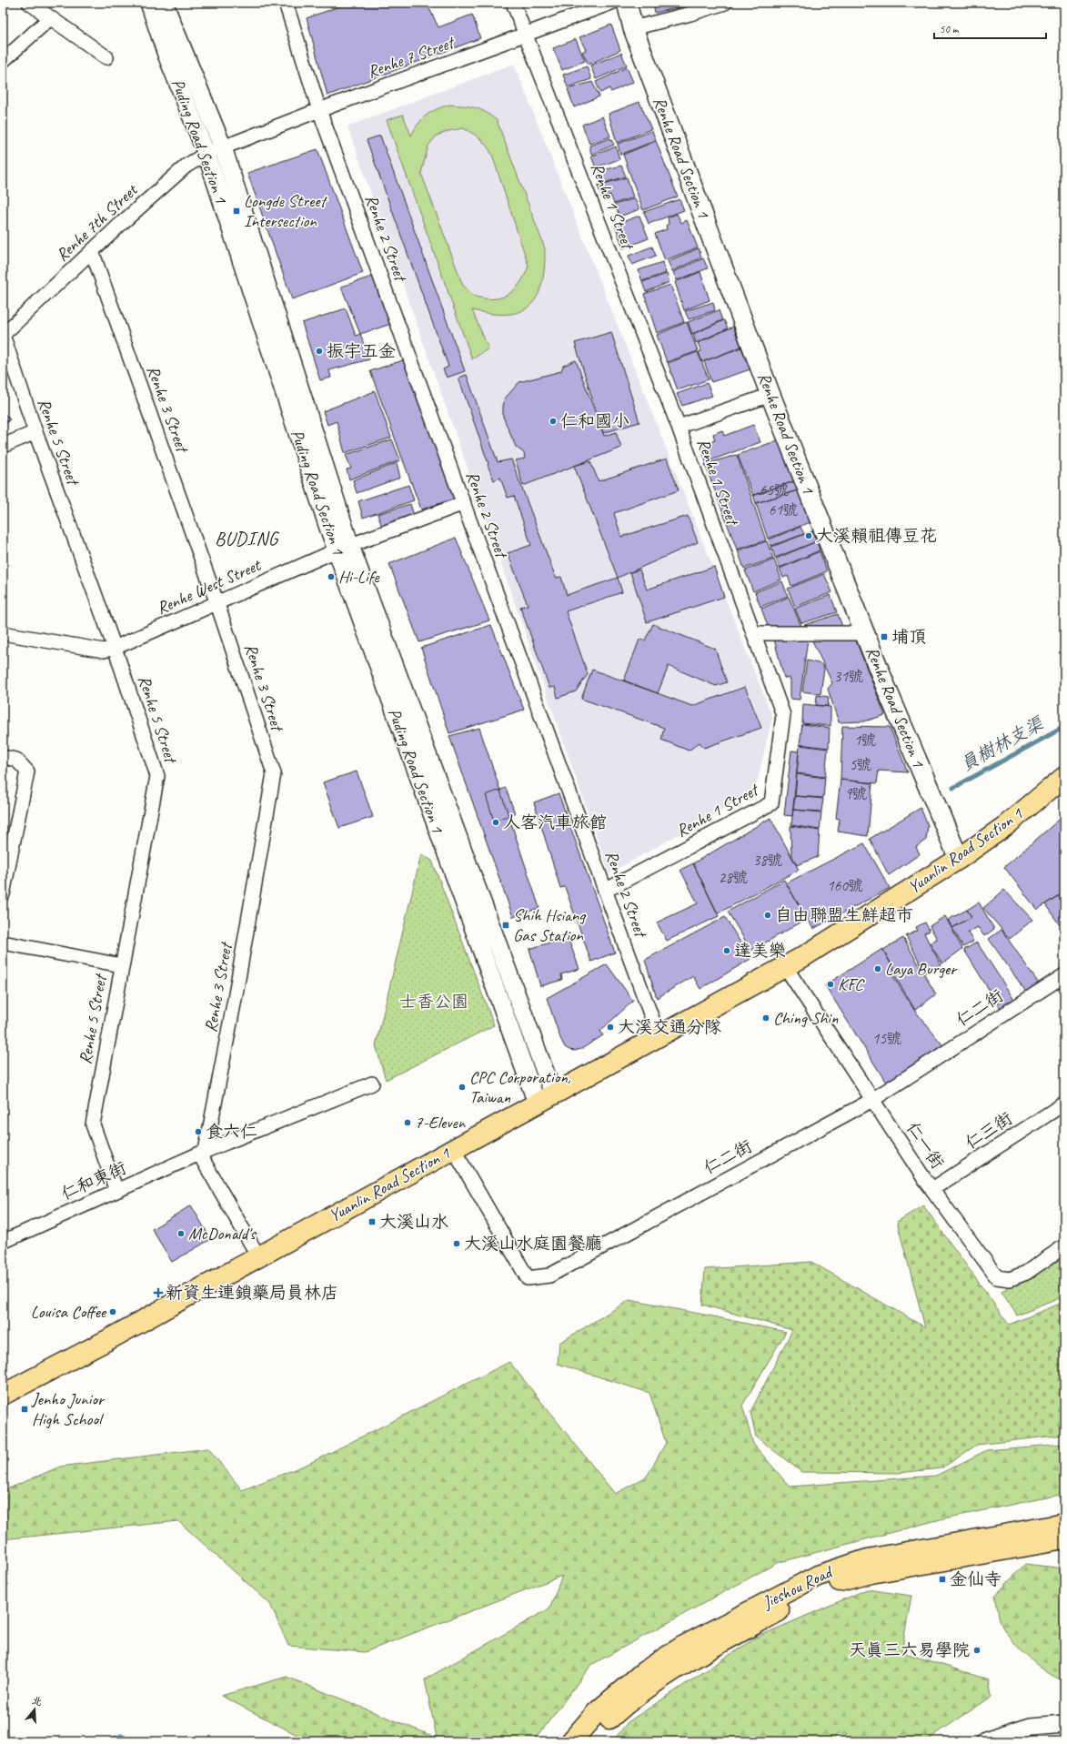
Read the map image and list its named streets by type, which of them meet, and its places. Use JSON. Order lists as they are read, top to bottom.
{
  "streets": {
    "main road": ["Renhe Road Section 1", "Yuanlin Road Section 1", "Jieshou Road"],
    "street": [
      "Renhe 7 Street",
      "Puding Road Section 1",
      "Renhe 1 Street",
      "Renhe 7th Street",
      "Renhe 2 Street",
      "Renhe 3 Street",
      "Renhe 5 Street",
      "Renhe West Street",
      "仁二街",
      "仁三街",
      "仁一街",
      "仁和東街"
    ]
  },
  "crossings": [
    ["Renhe 7 Street", "Puding Road Section 1"],
    ["Renhe 7 Street", "Renhe 1 Street"],
    ["Renhe 7 Street", "Renhe 7th Street"],
    ["Renhe 7 Street", "Renhe 2 Street"],
    ["Puding Road Section 1", "Renhe 7th Street"],
    ["Puding Road Section 1", "Renhe West Street"],
    ["Puding Road Section 1", "Yuanlin Road Section 1"],
    ["Renhe Road Section 1", "Yuanlin Road Section 1"],
    ["Renhe 1 Street", "Renhe 2 Street"],
    ["Renhe 7th Street", "Renhe 3 Street"],
    ["Renhe 7th Street", "Renhe 5 Street"],
    ["Renhe 2 Street", "Renhe West Street"],
    ["Renhe 2 Street", "Yuanlin Road Section 1"],
    ["Renhe 3 Street", "Renhe West Street"],
    ["Renhe 3 Street", "仁和東街"],
    ["Renhe 5 Street", "Renhe West Street"],
    ["Renhe 5 Street", "仁和東街"],
    ["Yuanlin Road Section 1", "仁二街"],
    ["Yuanlin Road Section 1", "仁一街"],
    ["仁二街", "仁一街"],
    ["仁三街", "仁一街"]
  ],
  "districts": ["BUDING"],
  "water": ["員樹林支渠"],
  "parks": ["士香公園"],
  "places": {
    "transit": [
      "Longde Street Intersection",
      "埔頂",
      "Shih Hsiang Gas Station",
      "大溪山水",
      "Jenho Junior High School",
      "金仙寺"
    ],
    "other": [
      "振宇五金",
      "仁和國小",
      "大溪賴祖傳豆花",
      "Hi-Life",
      "人客汽車旅館",
      "自由聯盟生鮮超市",
      "達美樂",
      "Laya Burger",
      "KFC",
      "Ching Shin",
      "大溪交通分隊",
      "CPC Corporation, Taiwan",
      "7-Eleven",
      "食六仁",
      "McDonald's",
      "大溪山水庭園餐廳",
      "Louisa Coffee",
      "天真三六易學院"
    ],
    "health": ["新資生連鎖藥局員林店"]
  },
  "house_numbers": [
    "65號",
    "61號",
    "31號",
    "1號",
    "5號",
    "9號",
    "38號",
    "28號",
    "160號",
    "15號"
  ],
  "scale_bar": "50 m",
  "north": "top"
}
